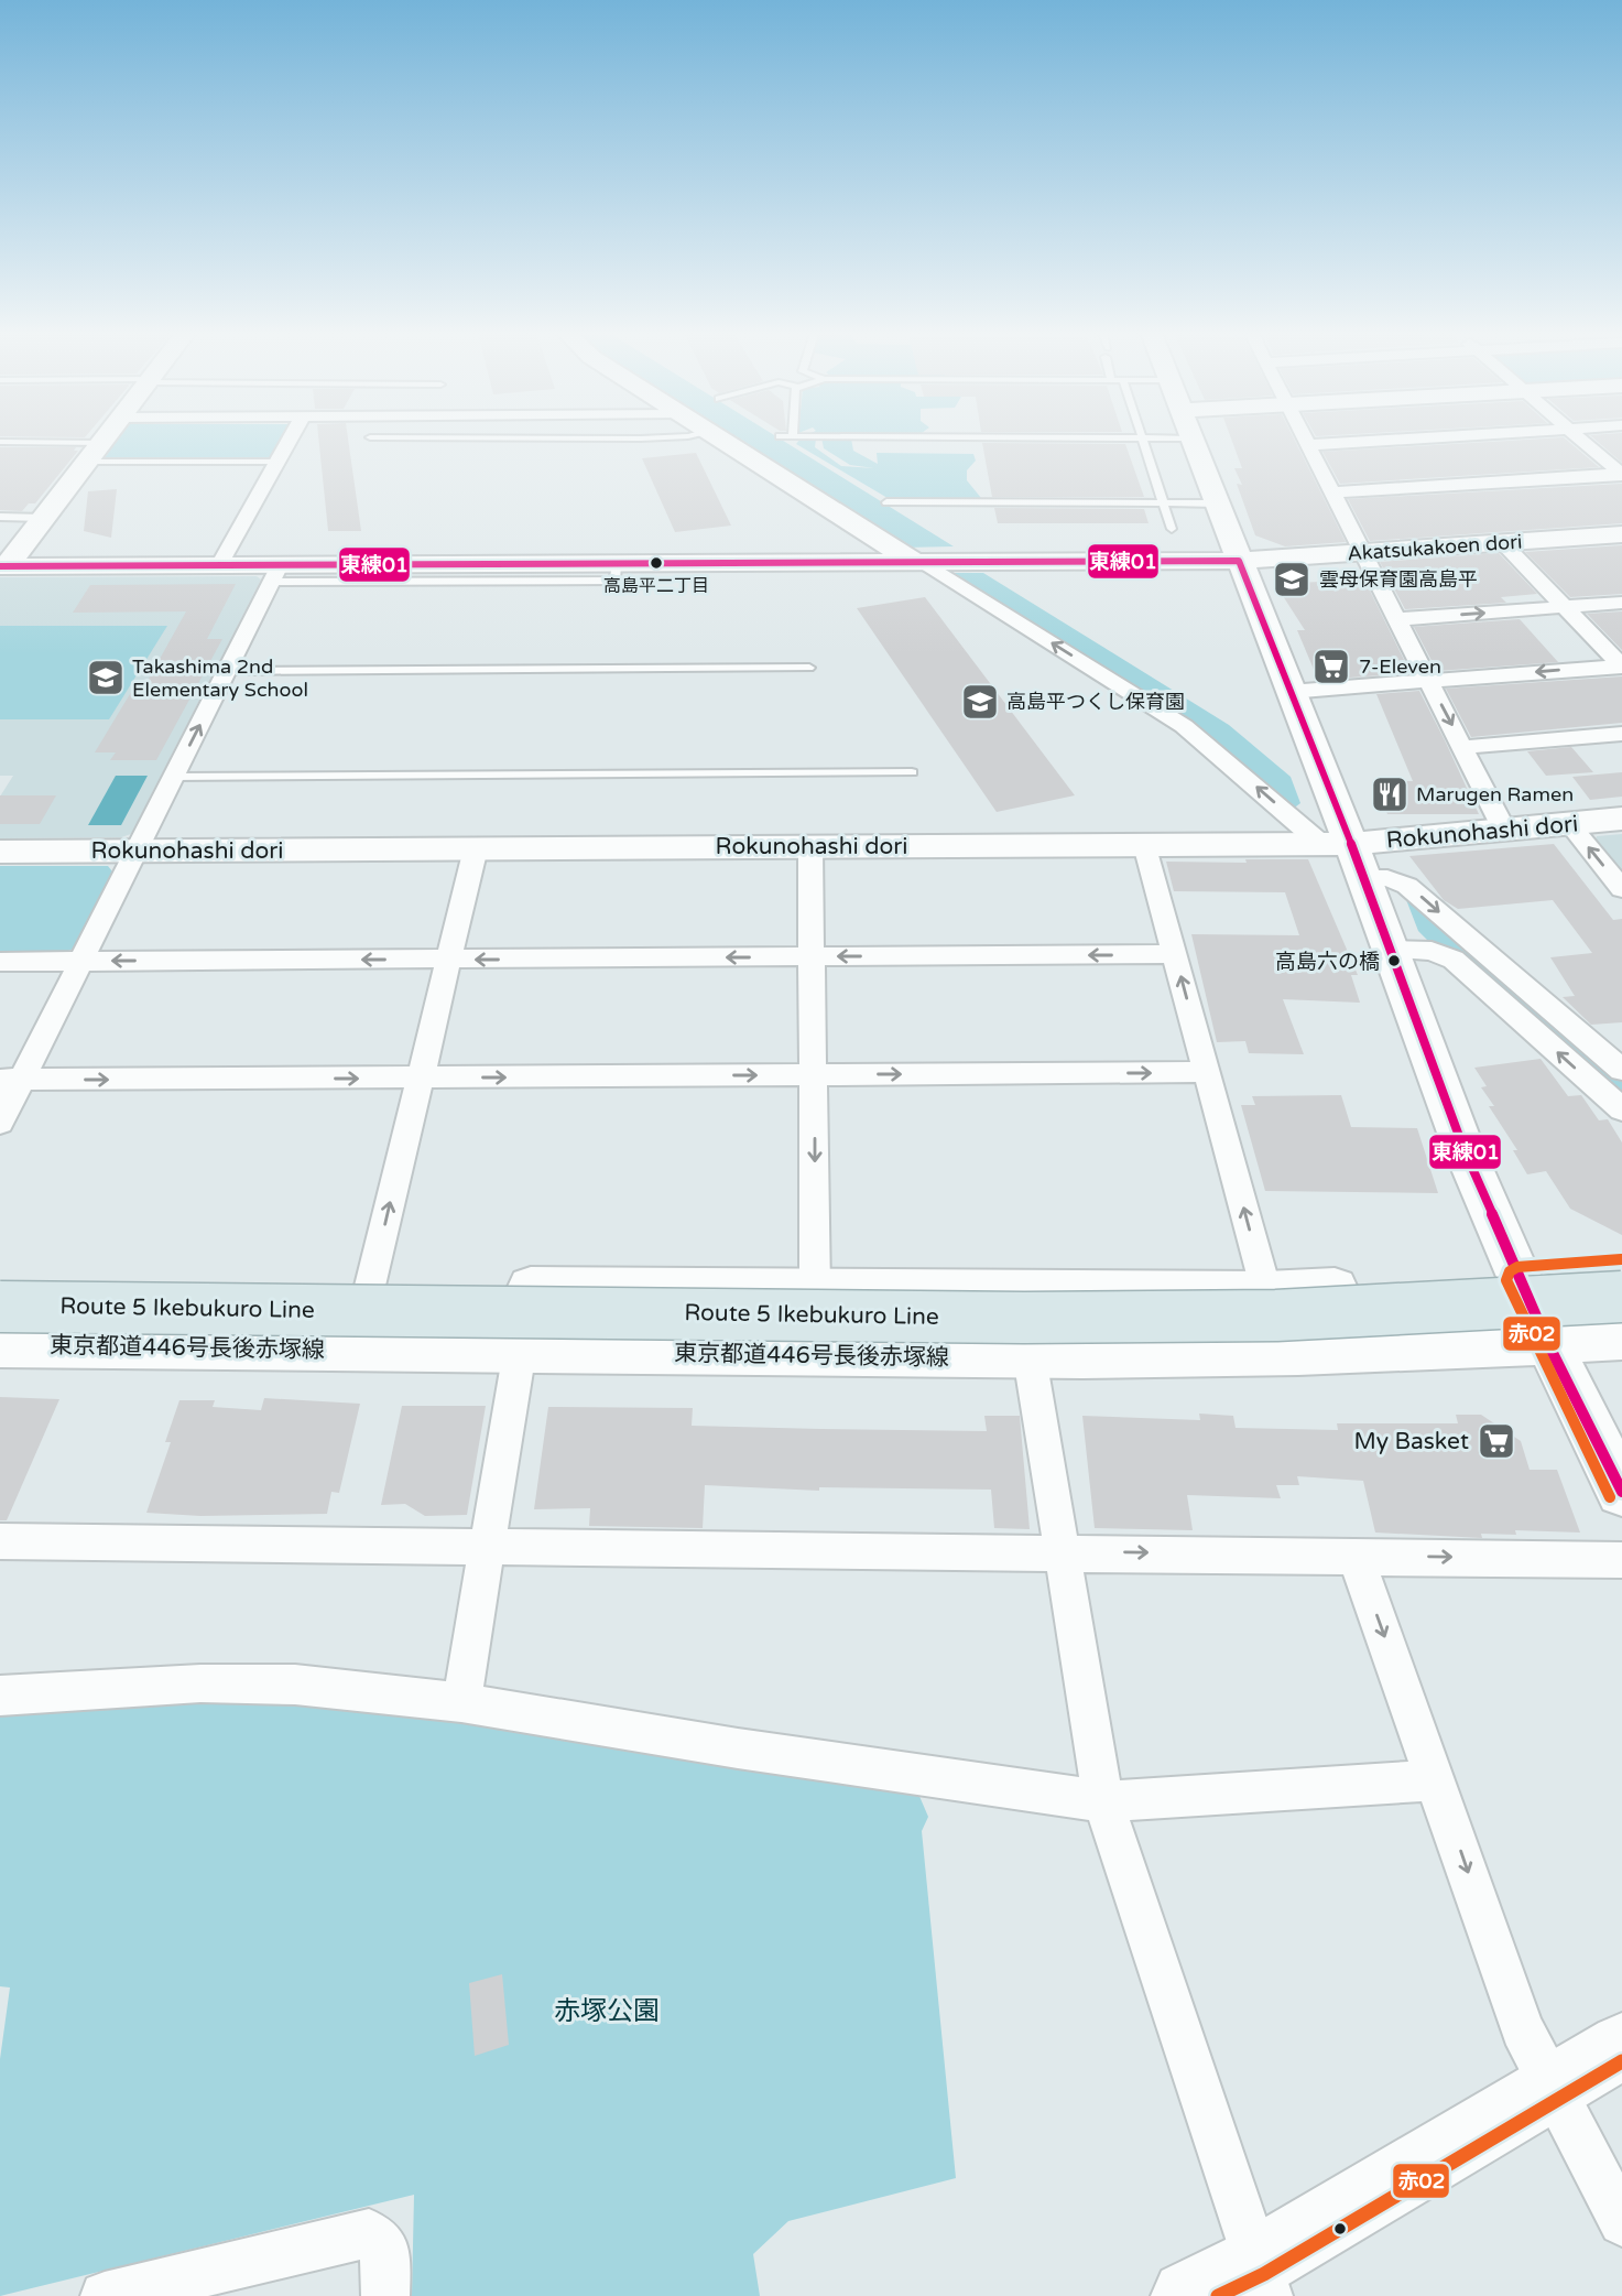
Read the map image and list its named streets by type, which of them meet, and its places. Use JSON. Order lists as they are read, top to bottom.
{
  "streets": {
    "highway": ["Route 5 Ikebukuro Line"],
    "street": ["Akatsukakoen dori", "Rokunohashi dori", "東京都道446号長後赤塚線"]
  },
  "parks": ["赤塚公園"],
  "places": {
    "other": ["高島平二丁目", "高島六の橋"],
    "school or university": ["雲母保育園高島平", "Takashima 2nd Elementary School", "高島平つくし保育園"],
    "supermarket": ["7-Eleven", "My Basket"],
    "restaurant": ["Marugen Ramen"]
  },
  "lines": ["transit line 東練01", "transit line 赤02"]
}
